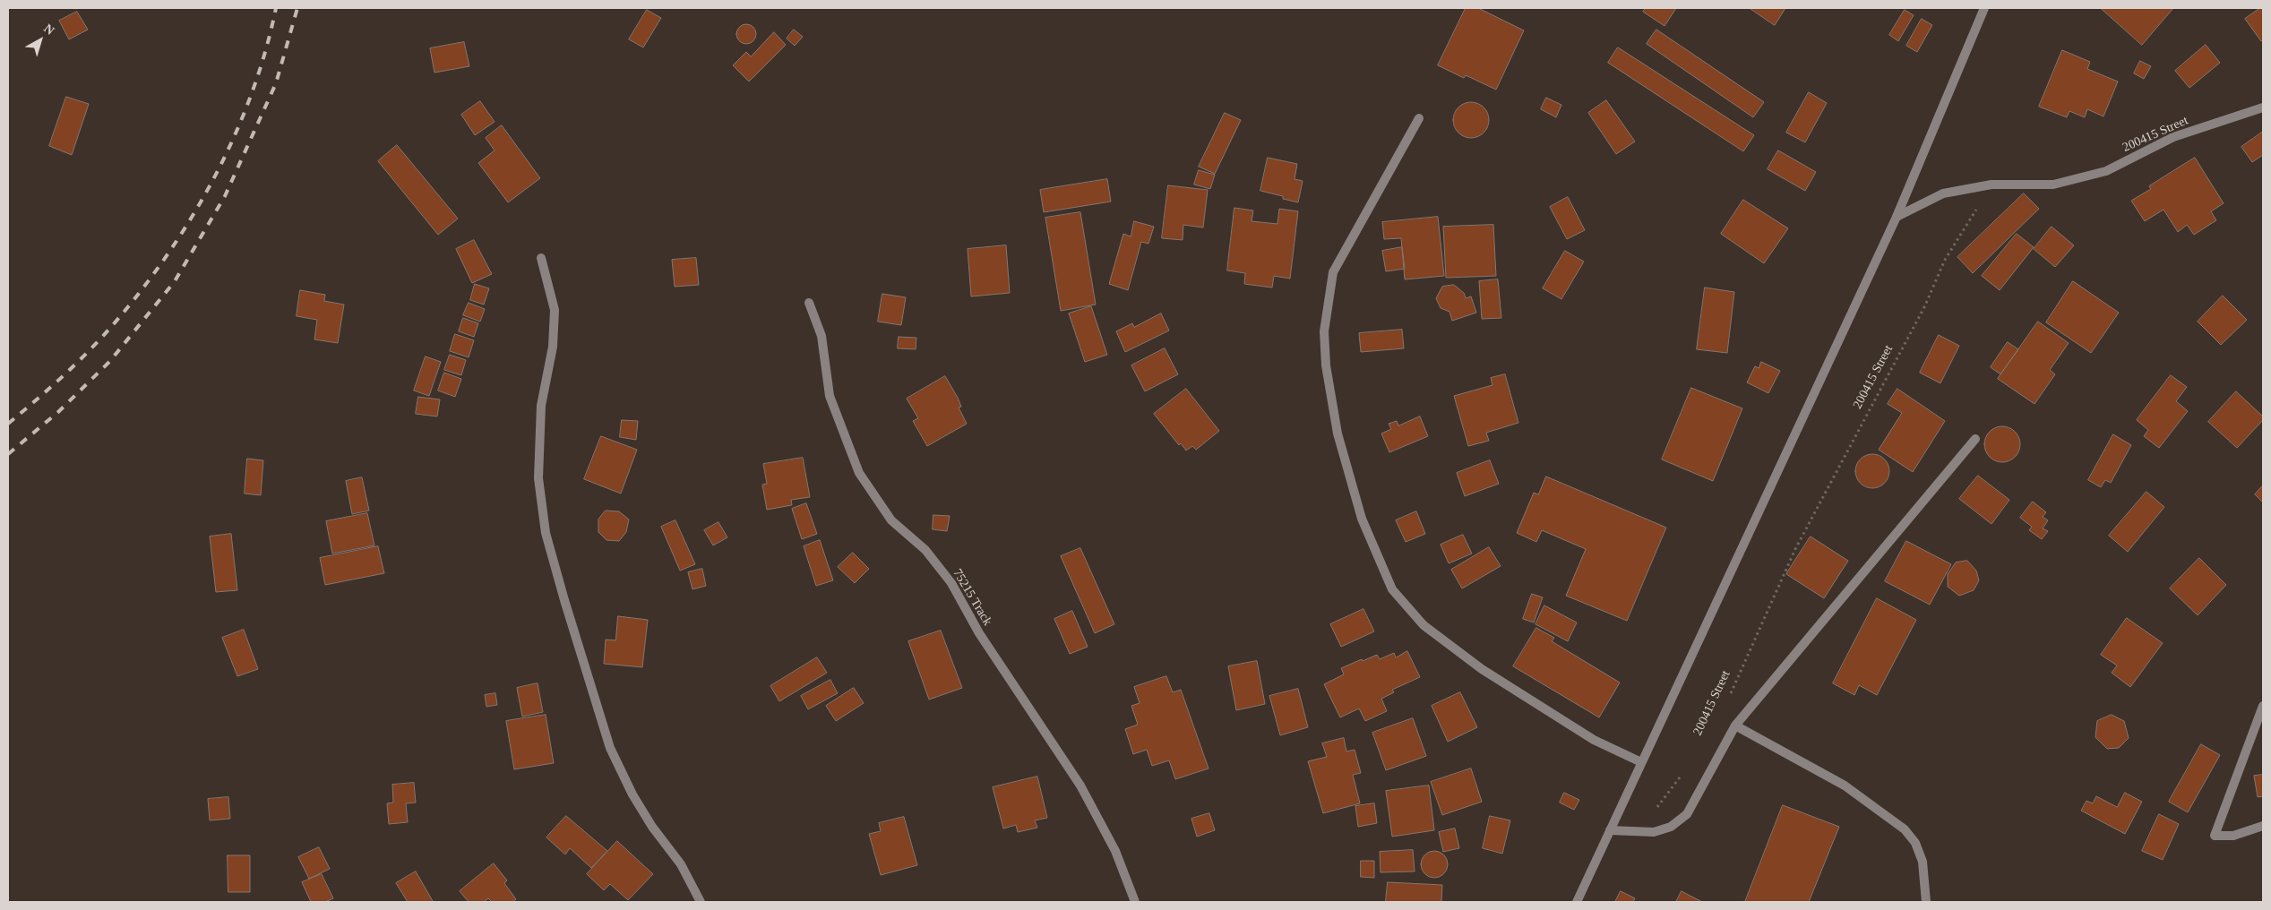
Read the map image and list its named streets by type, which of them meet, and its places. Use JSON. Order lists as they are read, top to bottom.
{
  "streets": {
    "street": ["200415 Street", "75215 Track"]
  },
  "north": "top right"
}
